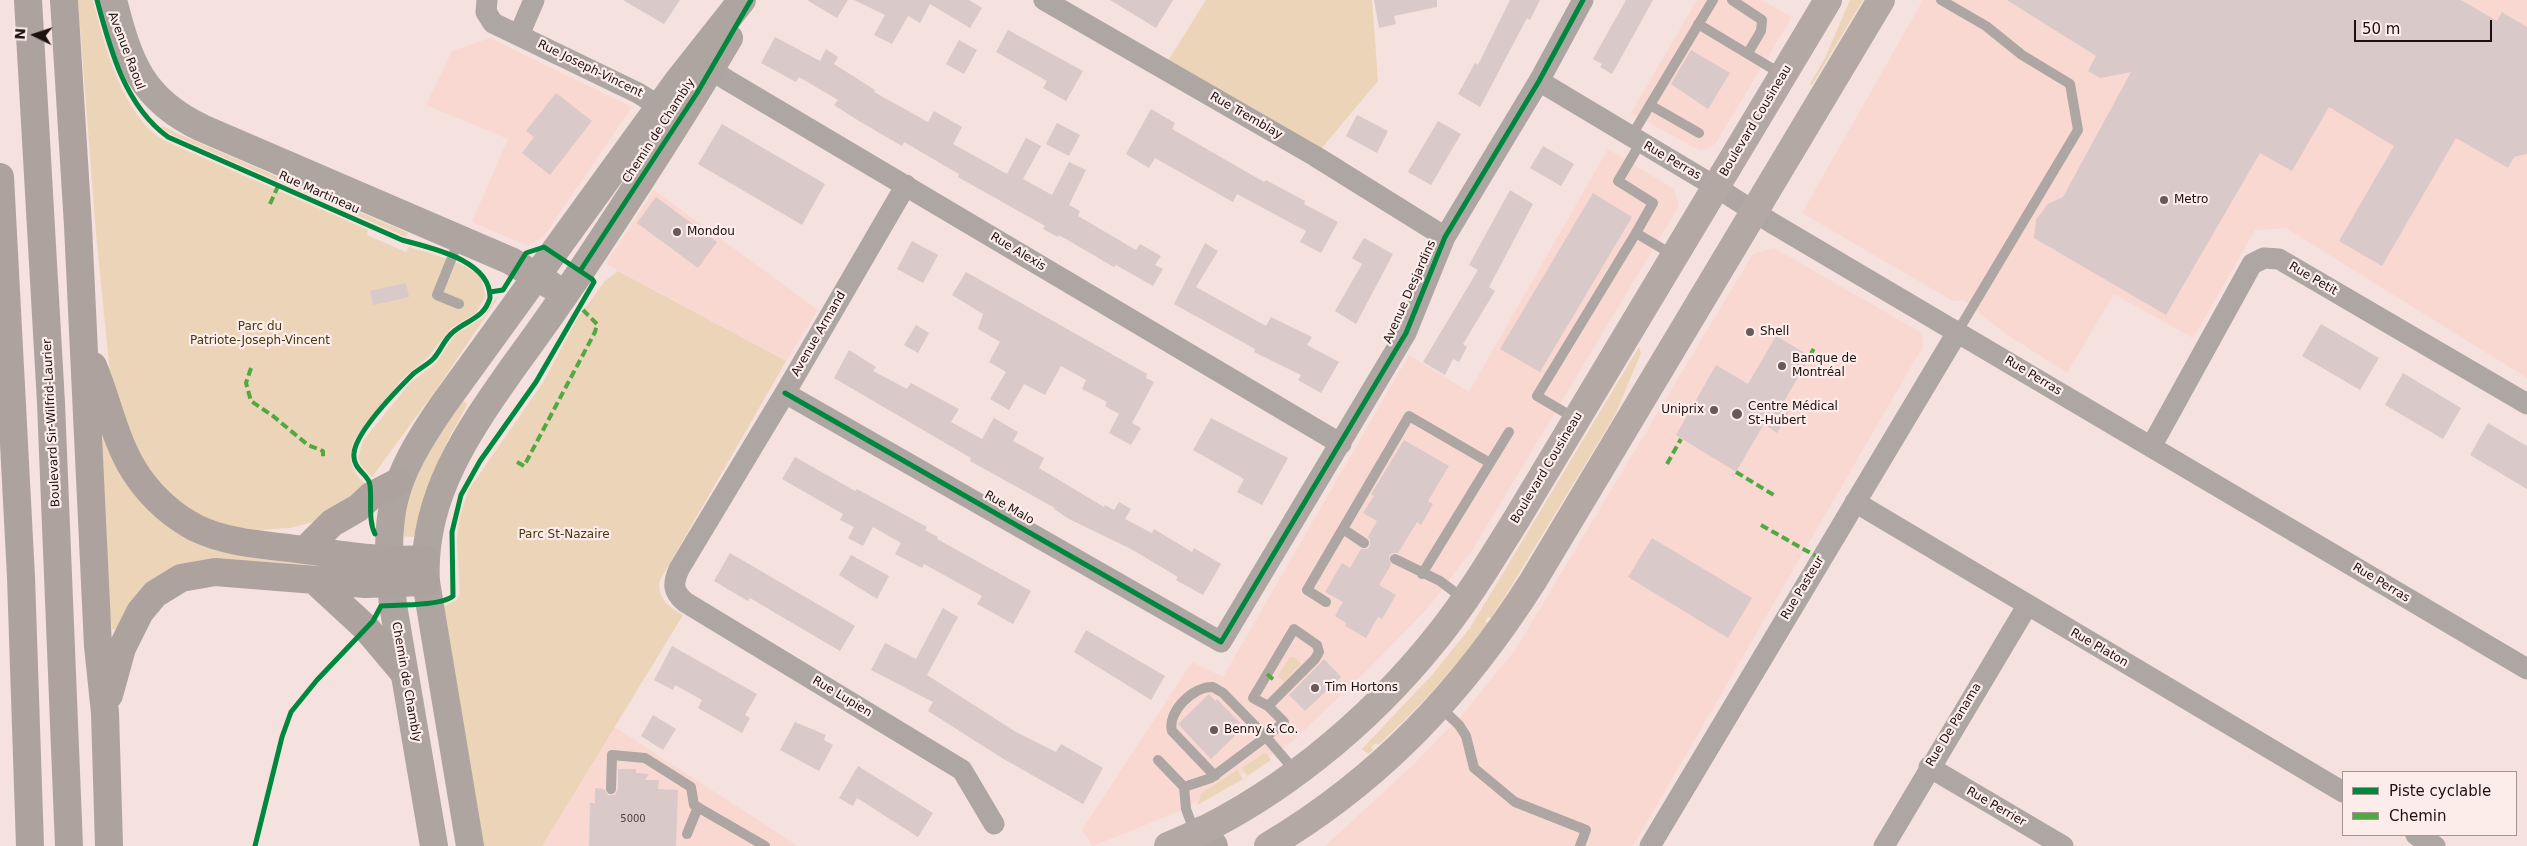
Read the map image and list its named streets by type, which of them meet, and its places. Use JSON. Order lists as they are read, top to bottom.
{
  "streets": {
    "highway": ["Boulevard Sir-Wilfrid-Laurier"],
    "main road": ["Boulevard Cousineau"],
    "street": [
      "Avenue Raoul",
      "Rue Joseph-Vincent",
      "Rue Tremblay",
      "Chemin de Chambly",
      "Rue Perras",
      "Rue Martineau",
      "Rue Alexis",
      "Rue Petit",
      "Avenue Desjardins",
      "Avenue Armand",
      "Rue Malo",
      "Rue Pasteur",
      "Rue Platon",
      "Rue Lupien",
      "Rue De Panama",
      "Rue Perrier"
    ]
  },
  "crossings": [
    ["Avenue Raoul", "Rue Martineau"],
    ["Rue Joseph-Vincent", "Chemin de Chambly"],
    ["Rue Tremblay", "Avenue Desjardins"],
    ["Boulevard Cousineau", "Rue Perras"],
    ["Chemin de Chambly", "Rue Martineau"],
    ["Chemin de Chambly", "Rue Alexis"],
    ["Rue Perras", "Rue Petit"],
    ["Rue Perras", "Avenue Desjardins"],
    ["Rue Perras", "Rue Pasteur"],
    ["Rue Alexis", "Avenue Desjardins"],
    ["Rue Alexis", "Avenue Armand"],
    ["Avenue Desjardins", "Rue Malo"],
    ["Avenue Armand", "Rue Malo"],
    ["Avenue Armand", "Rue Lupien"],
    ["Rue Pasteur", "Rue Platon"],
    ["Rue Platon", "Rue De Panama"],
    ["Rue De Panama", "Rue Perrier"]
  ],
  "parks": ["Parc du Patriote-Joseph-Vincent", "Parc St-Nazaire"],
  "places": [
    "Metro",
    "Mondou",
    "Shell",
    "Banque de Montréal",
    "Uniprix",
    "Centre Médical St-Hubert",
    "Tim Hortons",
    "Benny & Co."
  ],
  "house_numbers": ["5000"],
  "legend": ["Piste cyclable", "Chemin"],
  "scale_bar": "50 m",
  "north": "left"
}
